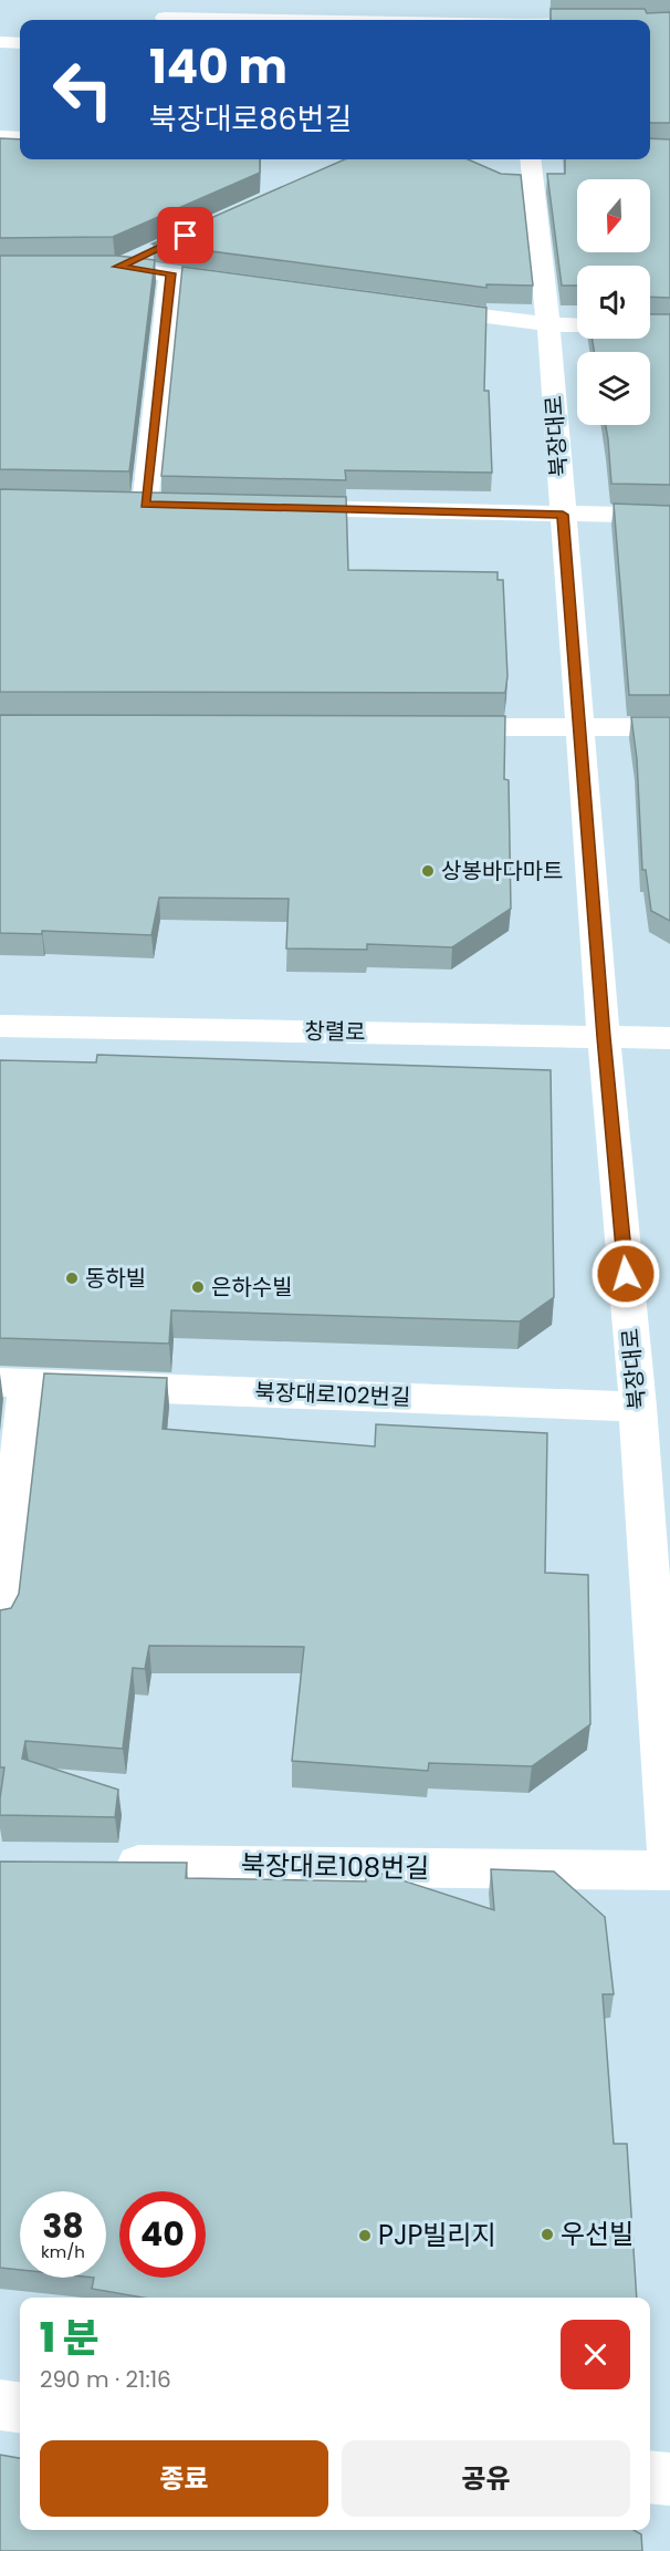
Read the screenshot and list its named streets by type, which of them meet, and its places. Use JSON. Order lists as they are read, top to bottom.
{
  "streets": {
    "street": [
      "북장대로",
      "창렬로",
      "북장대로102번길",
      "북장대로108번길"
    ]
  },
  "crossings": [
    ["북장대로", "창렬로"],
    ["북장대로", "북장대로102번길"],
    ["북장대로", "북장대로108번길"]
  ],
  "places": [
    "상봉바다마트",
    "동하빌",
    "은하수빌",
    "우선빌",
    "PJP빌리지"
  ],
  "north": "bottom",
  "page": {
    "turn": ["140 m", "북장대로86번길"],
    "speed": "38 km/h",
    "limit": "40",
    "heading": ["1 분", "290 m · 21:16"],
    "buttons": ["종료", "공유"]
  }
}
